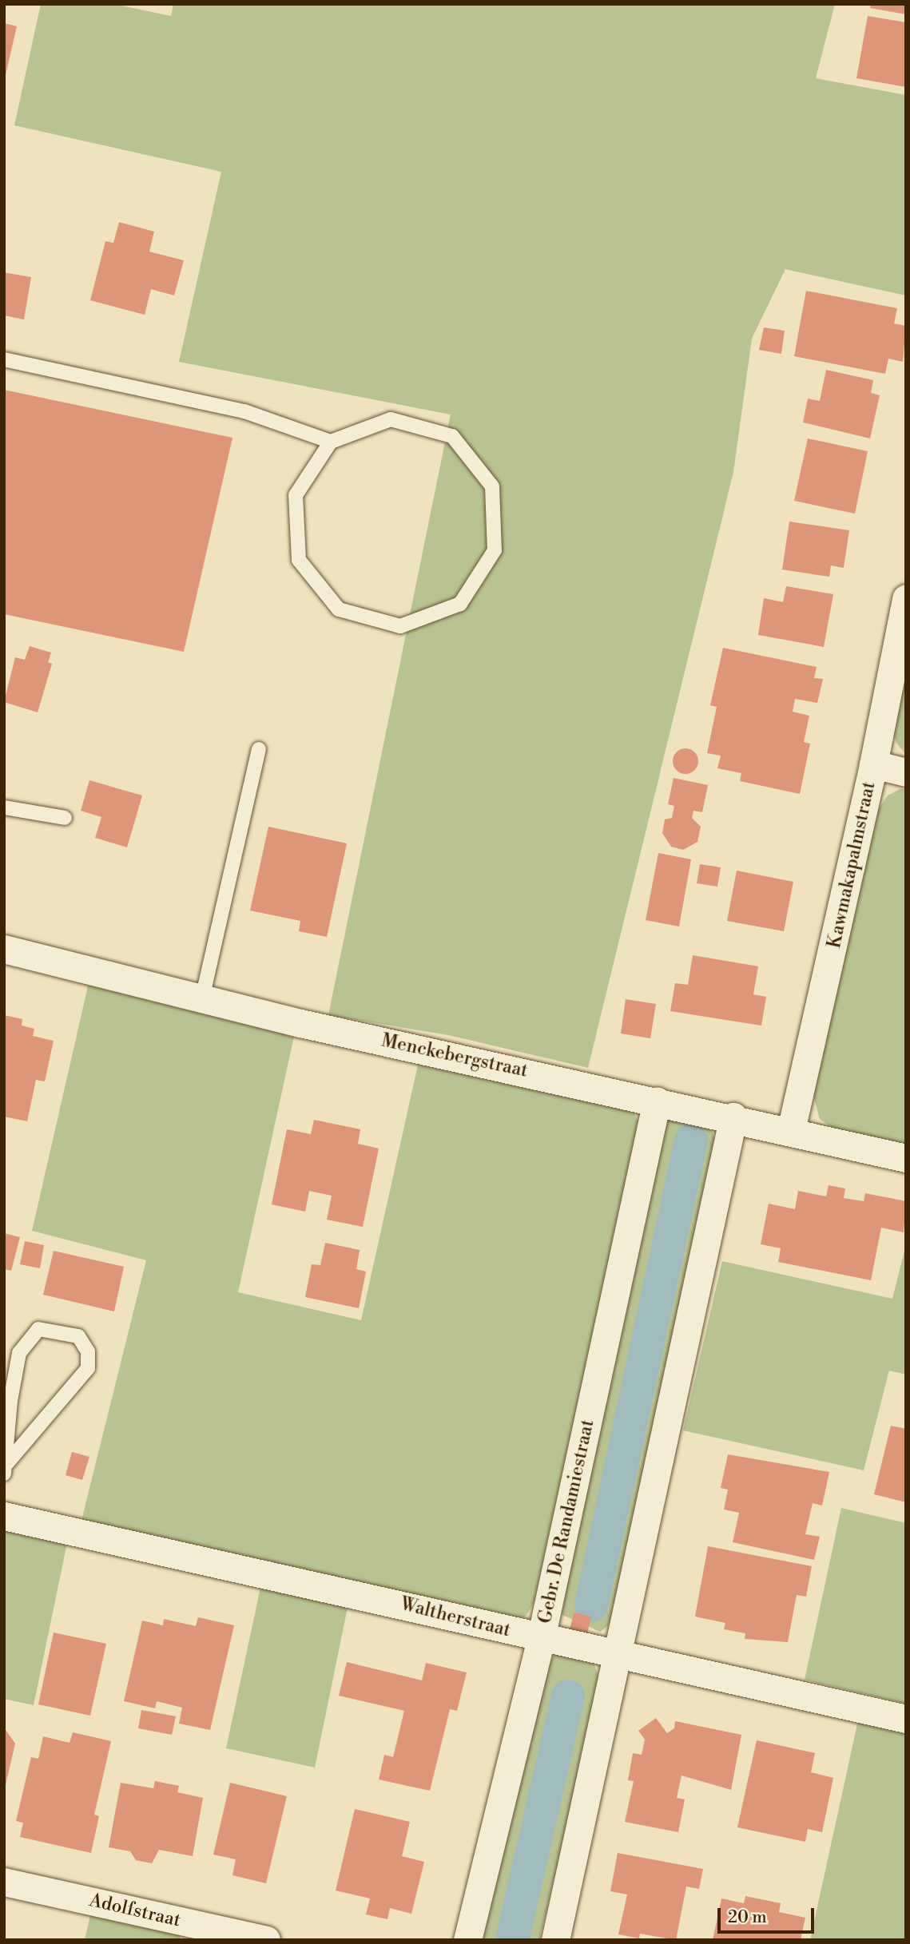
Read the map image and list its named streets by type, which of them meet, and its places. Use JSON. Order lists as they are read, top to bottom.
{
  "streets": {
    "street": [
      "Kawmakapalmstraat",
      "Menckebergstraat",
      "Gebr. De Randamiestraat",
      "Waltherstraat",
      "Adolfstraat"
    ]
  },
  "crossings": [
    ["Kawmakapalmstraat", "Menckebergstraat"],
    ["Menckebergstraat", "Gebr. De Randamiestraat"],
    ["Gebr. De Randamiestraat", "Waltherstraat"]
  ],
  "scale_bar": "20 m"
}
